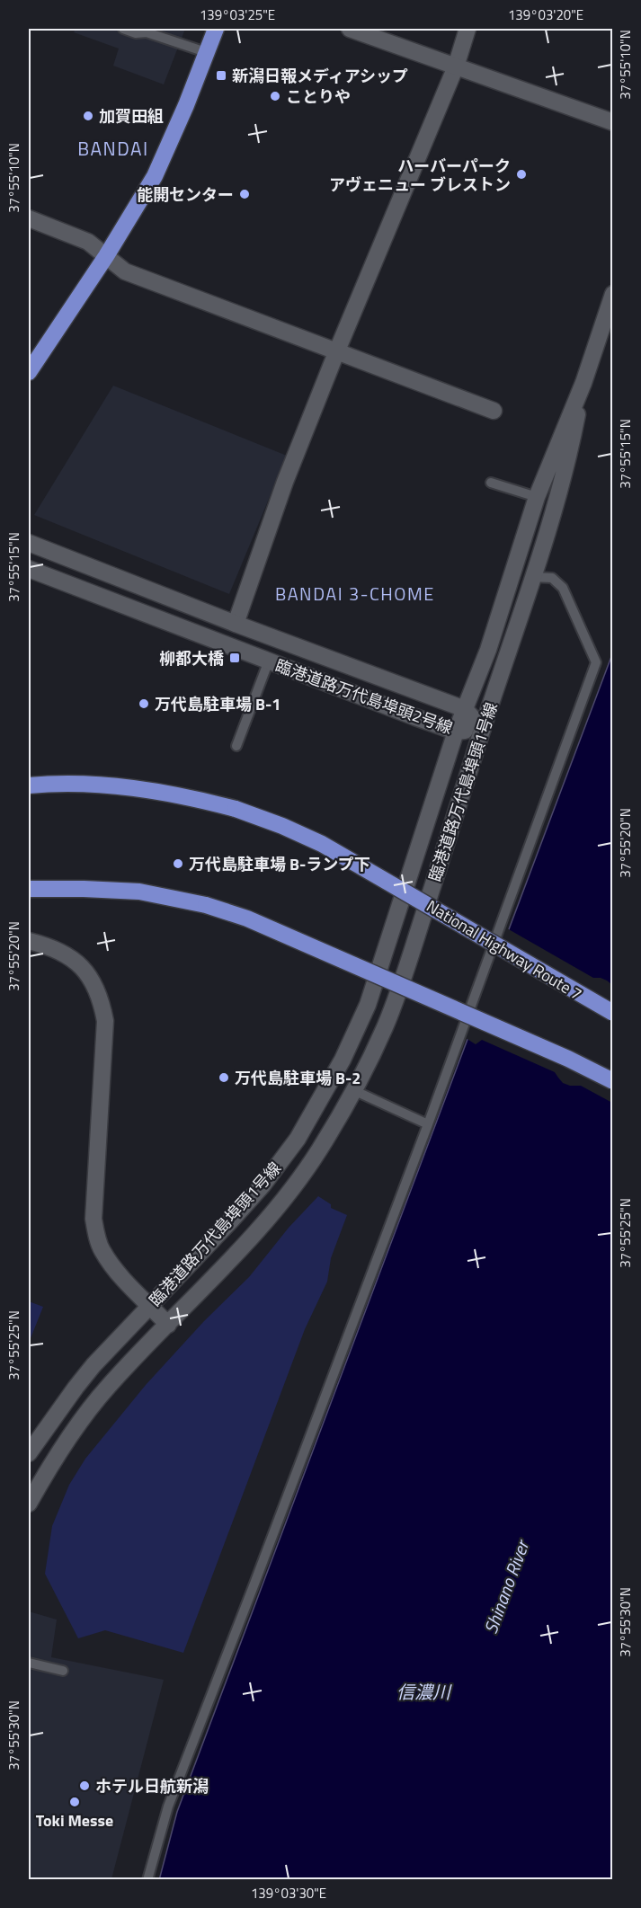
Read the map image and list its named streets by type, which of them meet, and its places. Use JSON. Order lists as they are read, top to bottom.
{
  "streets": {
    "highway": ["National Highway Route 7"],
    "street": ["臨港道路万代島埠頭2号線", "臨港道路万代島埠頭1号線"]
  },
  "crossings": [
    ["臨港道路万代島埠頭2号線", "臨港道路万代島埠頭1号線"]
  ],
  "districts": ["BANDAI", "BANDAI 3-CHOME"],
  "water": ["Shinano River", "信濃川"],
  "places": {
    "transit": ["新潟日報メディアシップ", "柳都大橋"],
    "other": [
      "ことりや",
      "加賀田組",
      "ハーバーパーク アヴェニュー ブレストン",
      "能開センター",
      "万代島駐車場 B-1",
      "万代島駐車場 B-ランプ下",
      "万代島駐車場 B-2",
      "ホテル日航新潟",
      "Toki Messe"
    ]
  },
  "coordinates": [
    "139°03'25\"E",
    "139°03'20\"E",
    "37°55'10\"N",
    "37°55'15\"N",
    "37°55'20\"N",
    "37°55'25\"N",
    "37°55'30\"N",
    "139°03'30\"E"
  ]
}
